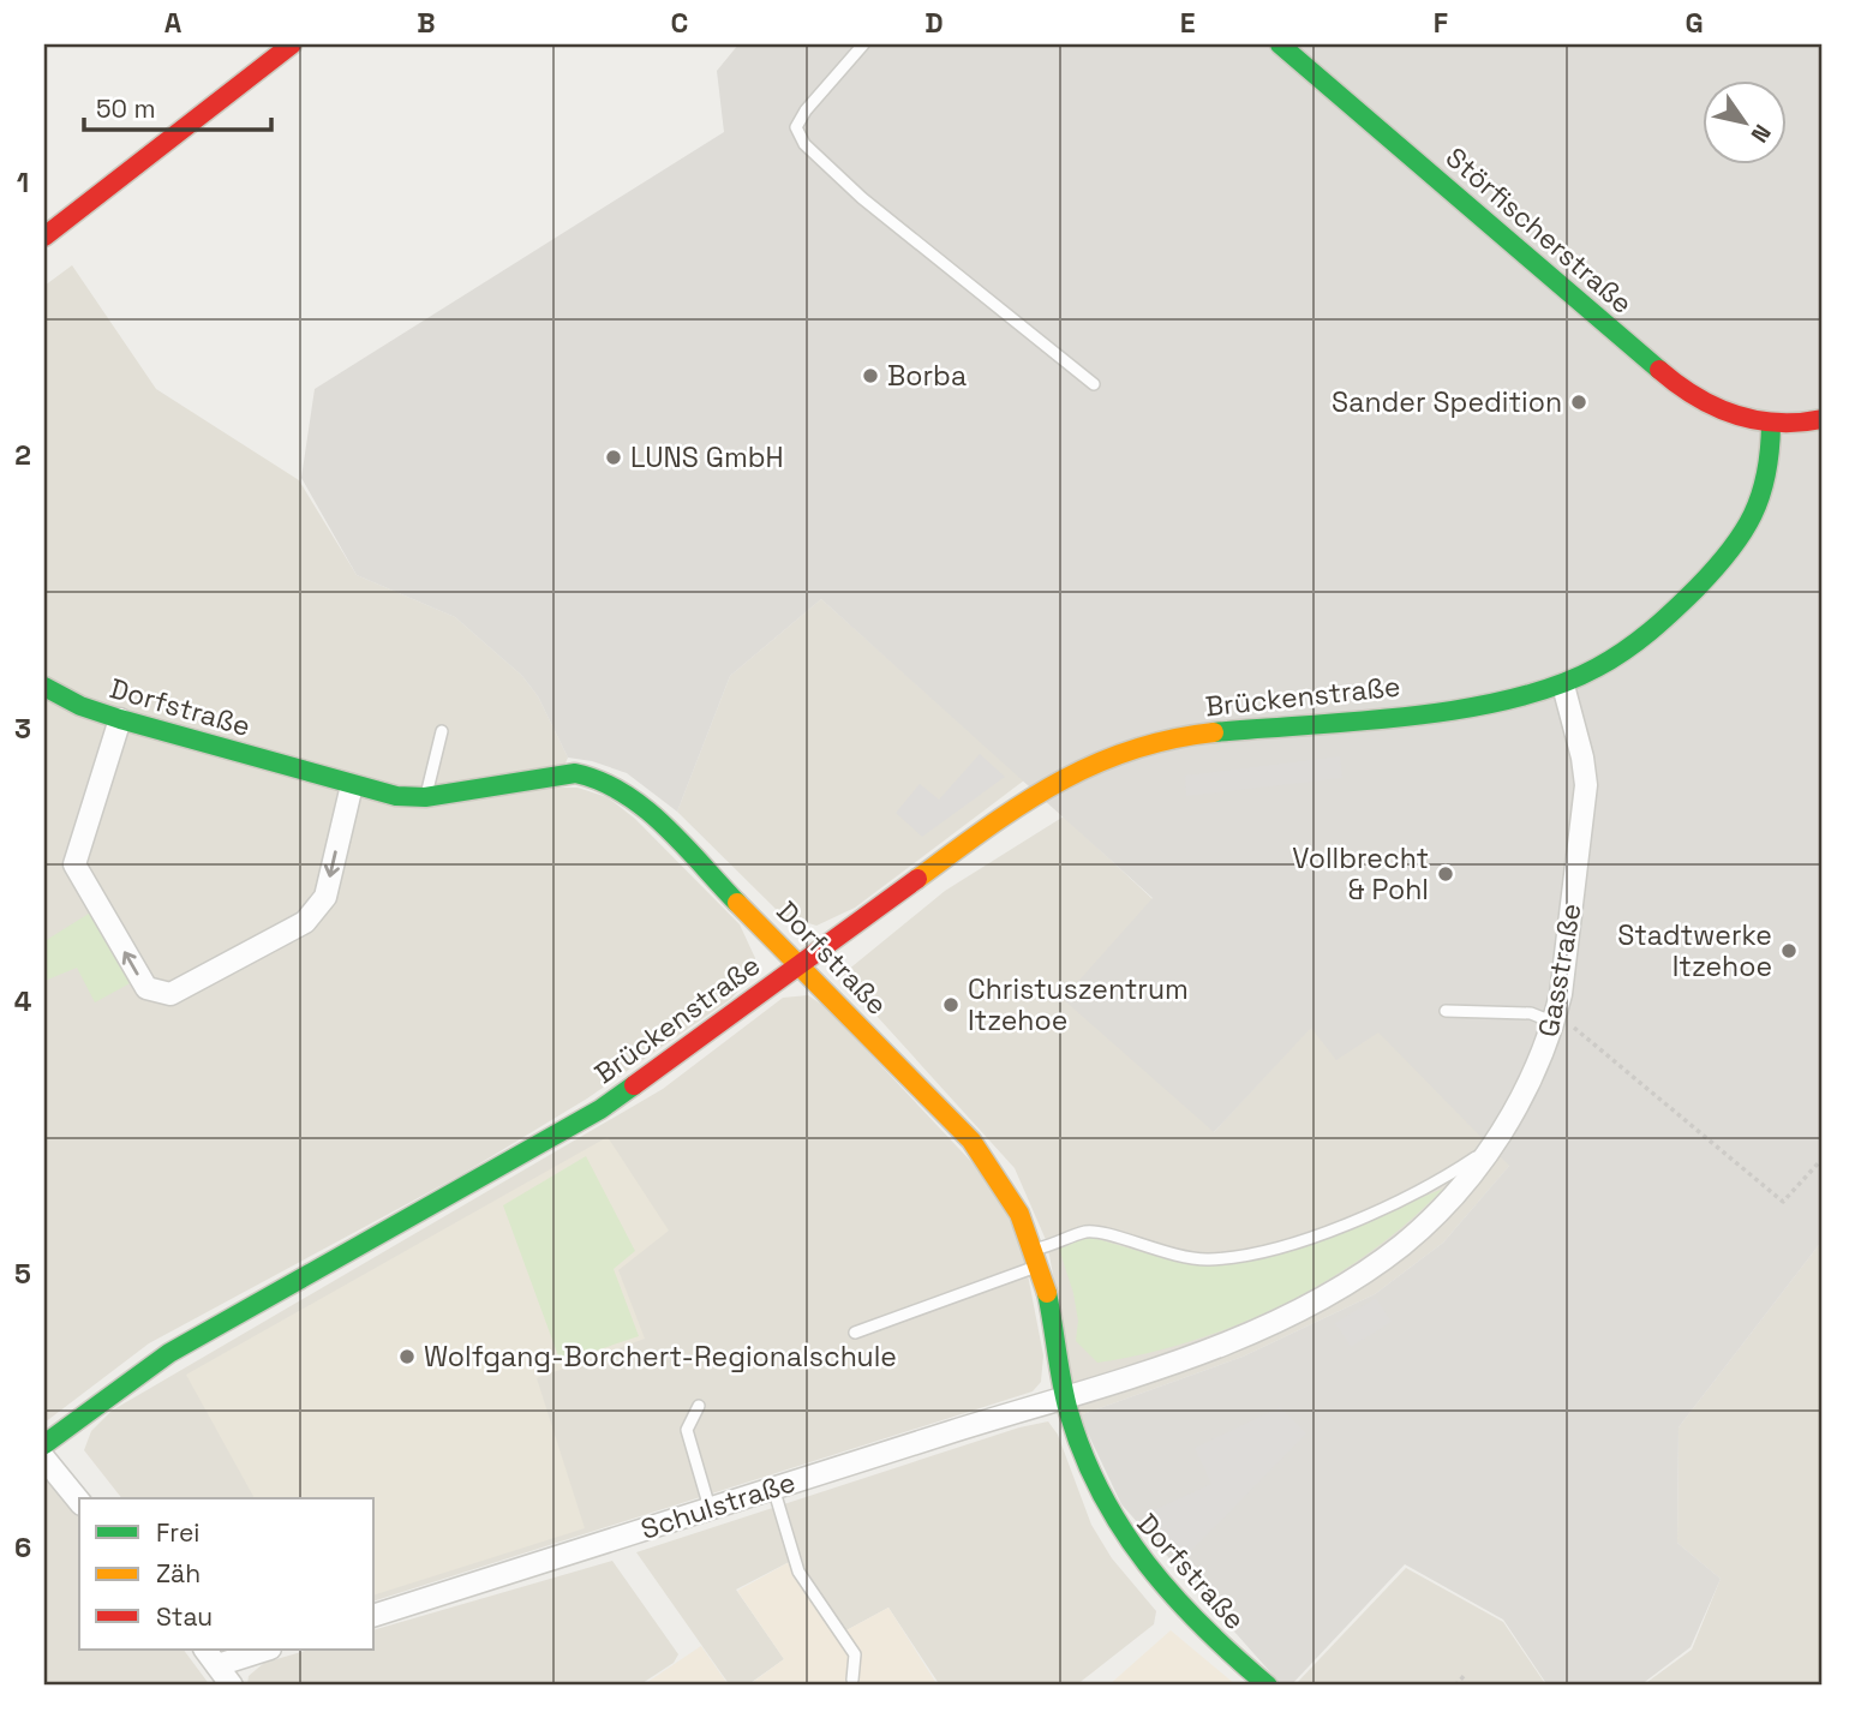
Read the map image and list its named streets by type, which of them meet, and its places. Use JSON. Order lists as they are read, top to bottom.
{
  "streets": {
    "street": [
      "Störfischerstraße",
      "Brückenstraße",
      "Dorfstraße",
      "Gasstraße",
      "Schulstraße"
    ]
  },
  "crossings": [
    ["Brückenstraße", "Dorfstraße"],
    ["Brückenstraße", "Gasstraße"],
    ["Dorfstraße", "Gasstraße"],
    ["Dorfstraße", "Schulstraße"],
    ["Gasstraße", "Schulstraße"]
  ],
  "places": [
    "Borba",
    "Sander Spedition",
    "LUNS GmbH",
    "Vollbrecht & Pohl",
    "Stadtwerke Itzehoe",
    "Christuszentrum Itzehoe",
    "Wolfgang-Borchert-Regionalschule"
  ],
  "legend": ["Frei", "Zäh", "Stau"],
  "scale_bar": "50 m",
  "north": "bottom right",
  "grid": {
    "columns": [
      "A",
      "B",
      "C",
      "D",
      "E",
      "F",
      "G"
    ],
    "rows": [
      "1",
      "2",
      "3",
      "4",
      "5",
      "6"
    ]
  }
}
